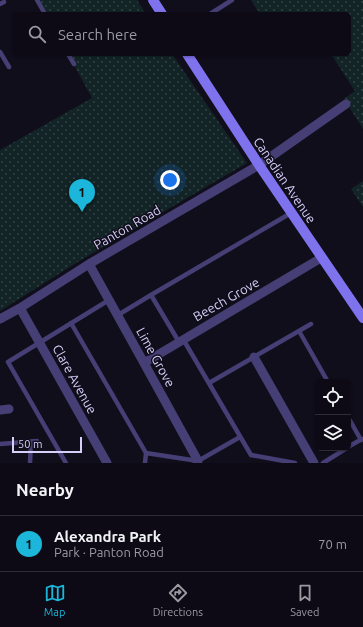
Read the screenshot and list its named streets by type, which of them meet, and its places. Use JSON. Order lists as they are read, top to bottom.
{
  "streets": {
    "street": [
      "Canadian Avenue",
      "Panton Road",
      "Beech Grove",
      "Lime Grove",
      "Clare Avenue"
    ]
  },
  "crossings": [
    ["Canadian Avenue", "Panton Road"],
    ["Canadian Avenue", "Beech Grove"],
    ["Panton Road", "Lime Grove"],
    ["Panton Road", "Clare Avenue"],
    ["Beech Grove", "Lime Grove"]
  ],
  "scale_bar": "50 m",
  "page": {
    "search": "Search here",
    "pins": "1",
    "scale": "50 m",
    "heading": "Nearby",
    "list": [
      {
        "mark": "1",
        "name": "Alexandra Park",
        "note": "Park · Panton Road",
        "value": "70 m"
      }
    ],
    "nav": ["Map", "Directions", "Saved"]
  }
}
